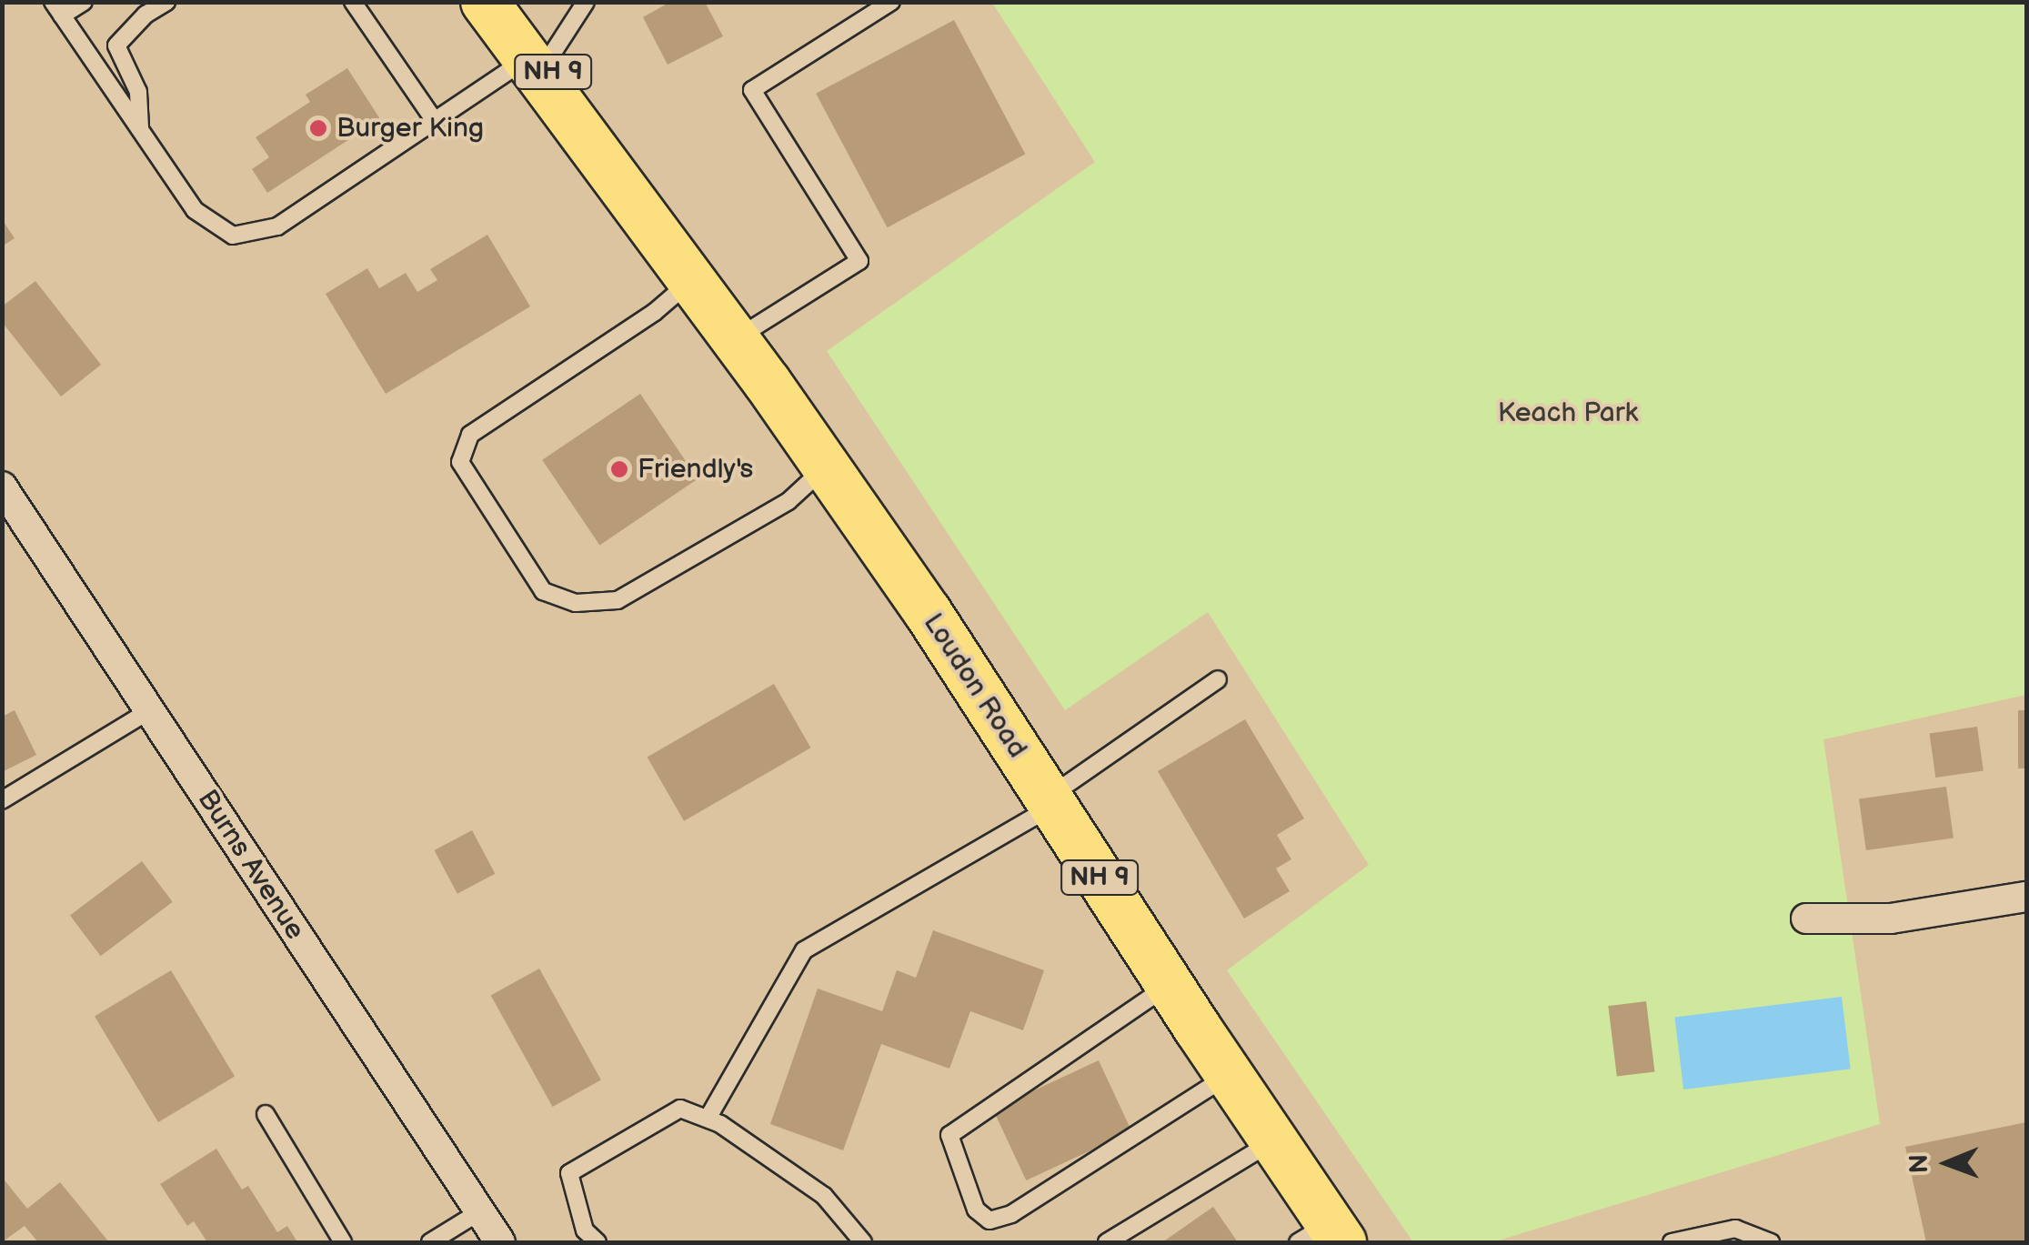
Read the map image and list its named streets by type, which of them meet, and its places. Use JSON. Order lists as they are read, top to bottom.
{
  "streets": {
    "main road": ["NH 9", "Loudon Road"],
    "street": ["Burns Avenue"]
  },
  "parks": ["Keach Park"],
  "places": ["Burger King", "Friendly's"],
  "north": "left"
}
